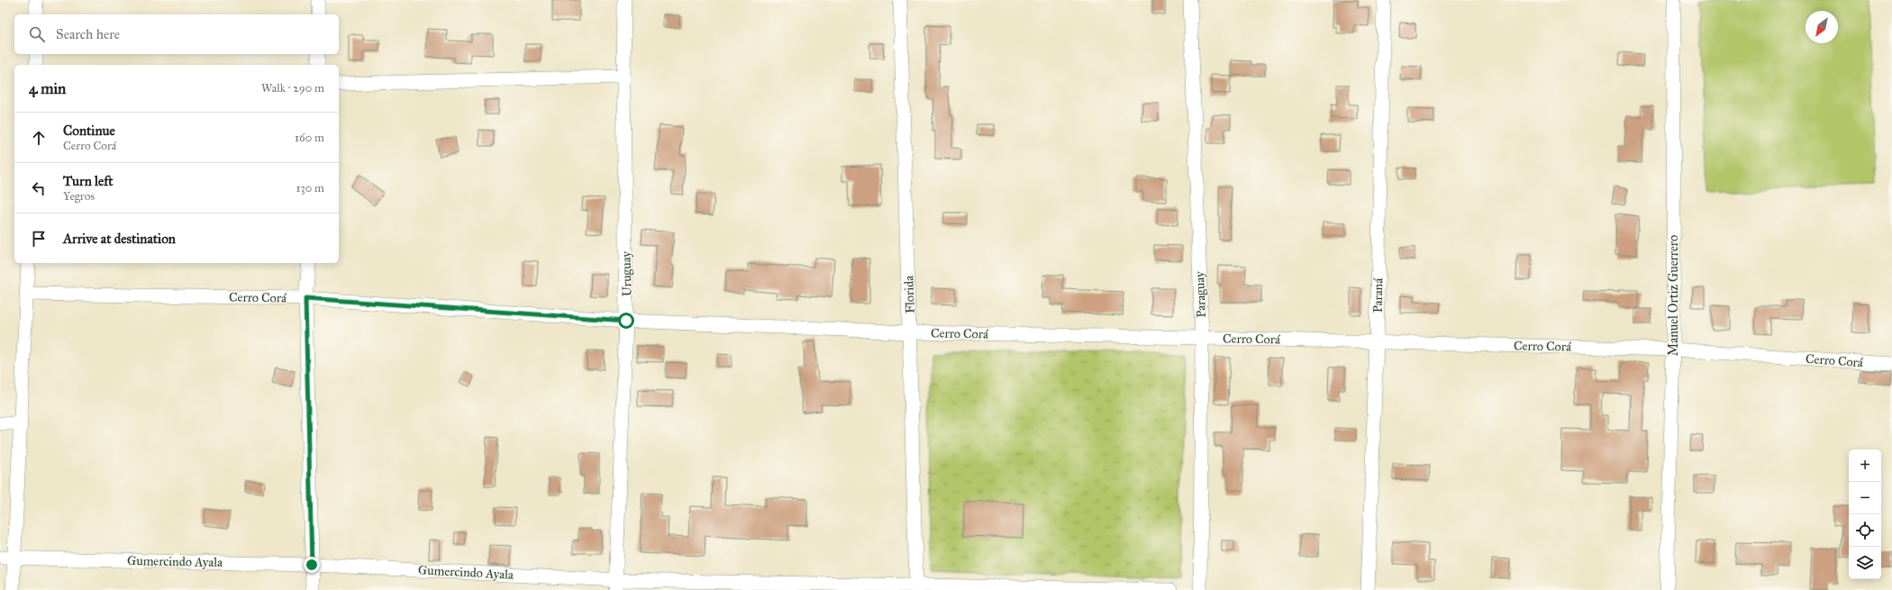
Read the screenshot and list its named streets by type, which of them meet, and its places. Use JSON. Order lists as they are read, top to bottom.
{
  "streets": {
    "street": [
      "Uruguay",
      "Florida",
      "Paraguay",
      "Paraná",
      "Manuel Ortiz Guerrero",
      "Cerro Corá",
      "Gumercindo Ayala"
    ]
  },
  "crossings": [
    ["Uruguay", "Cerro Corá"],
    ["Uruguay", "Gumercindo Ayala"],
    ["Florida", "Cerro Corá"],
    ["Florida", "Gumercindo Ayala"],
    ["Paraguay", "Cerro Corá"],
    ["Paraná", "Cerro Corá"],
    ["Manuel Ortiz Guerrero", "Cerro Corá"]
  ],
  "north": "bottom left",
  "page": {
    "search": "Search here",
    "heading": ["4 min", "Walk · 290 m"],
    "list": [
      ["Continue", "Cerro Corá", "160 m"],
      ["Turn left", "Yegros", "130 m"],
      "Arrive at destination"
    ],
    "map_buttons": ["+", "−"]
  }
}
